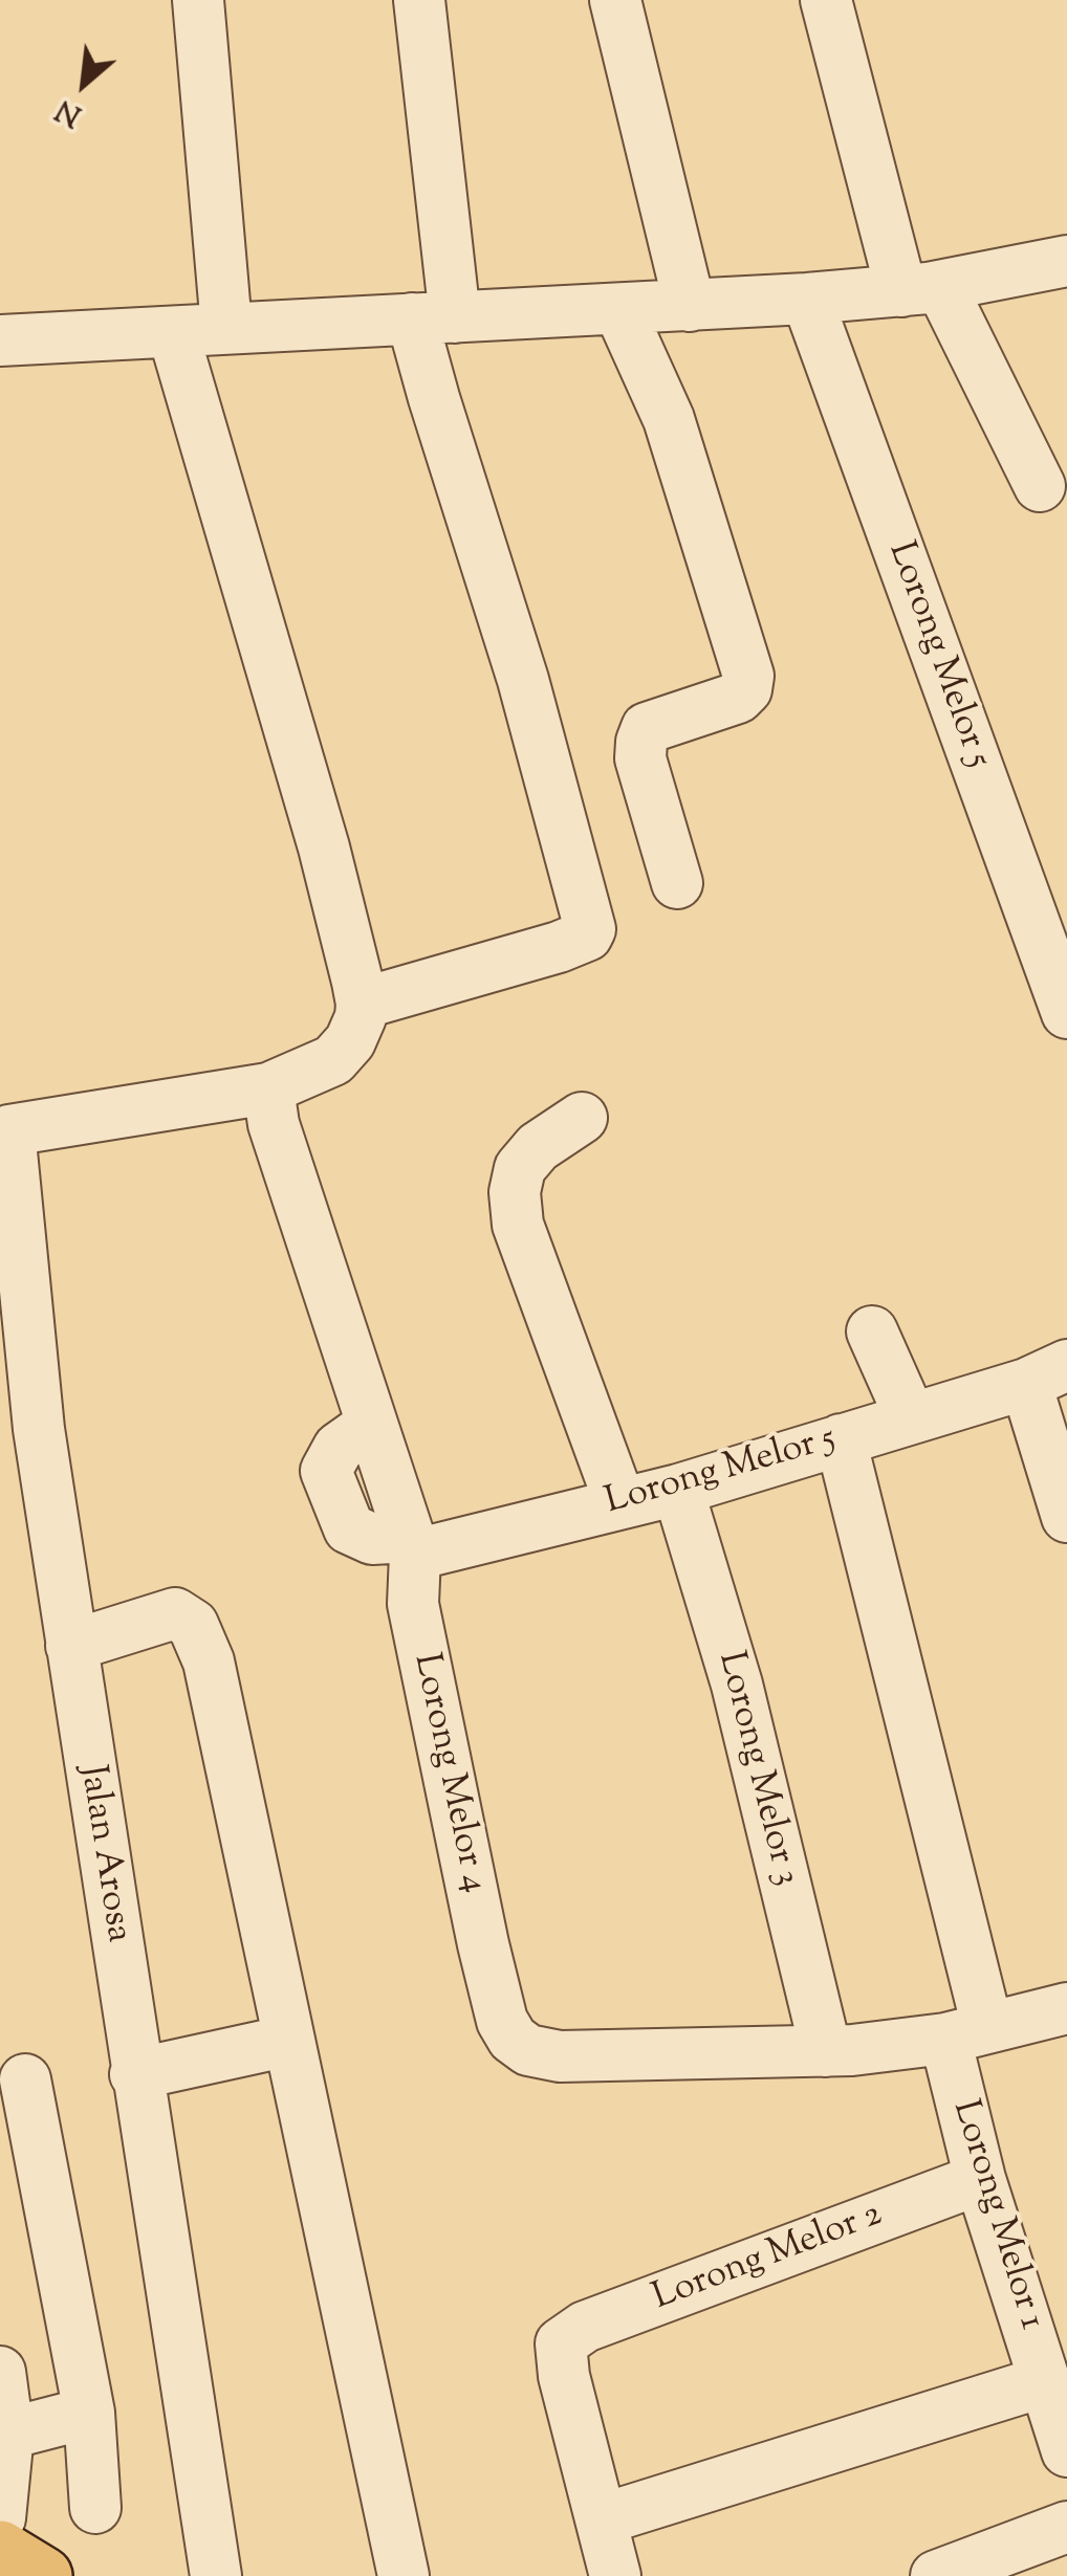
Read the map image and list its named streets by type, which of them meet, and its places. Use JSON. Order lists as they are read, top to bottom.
{
  "streets": {
    "street": [
      "Lorong Melor 5",
      "Lorong Melor 3",
      "Lorong Melor 4",
      "Jalan Arosa",
      "Lorong Melor 1",
      "Lorong Melor 2"
    ]
  },
  "crossings": [
    ["Lorong Melor 5", "Lorong Melor 3"],
    ["Lorong Melor 5", "Lorong Melor 4"],
    ["Lorong Melor 5", "Lorong Melor 1"],
    ["Lorong Melor 3", "Lorong Melor 4"],
    ["Lorong Melor 4", "Jalan Arosa"],
    ["Lorong Melor 4", "Lorong Melor 1"],
    ["Lorong Melor 1", "Lorong Melor 2"]
  ],
  "north": "bottom left"
}
